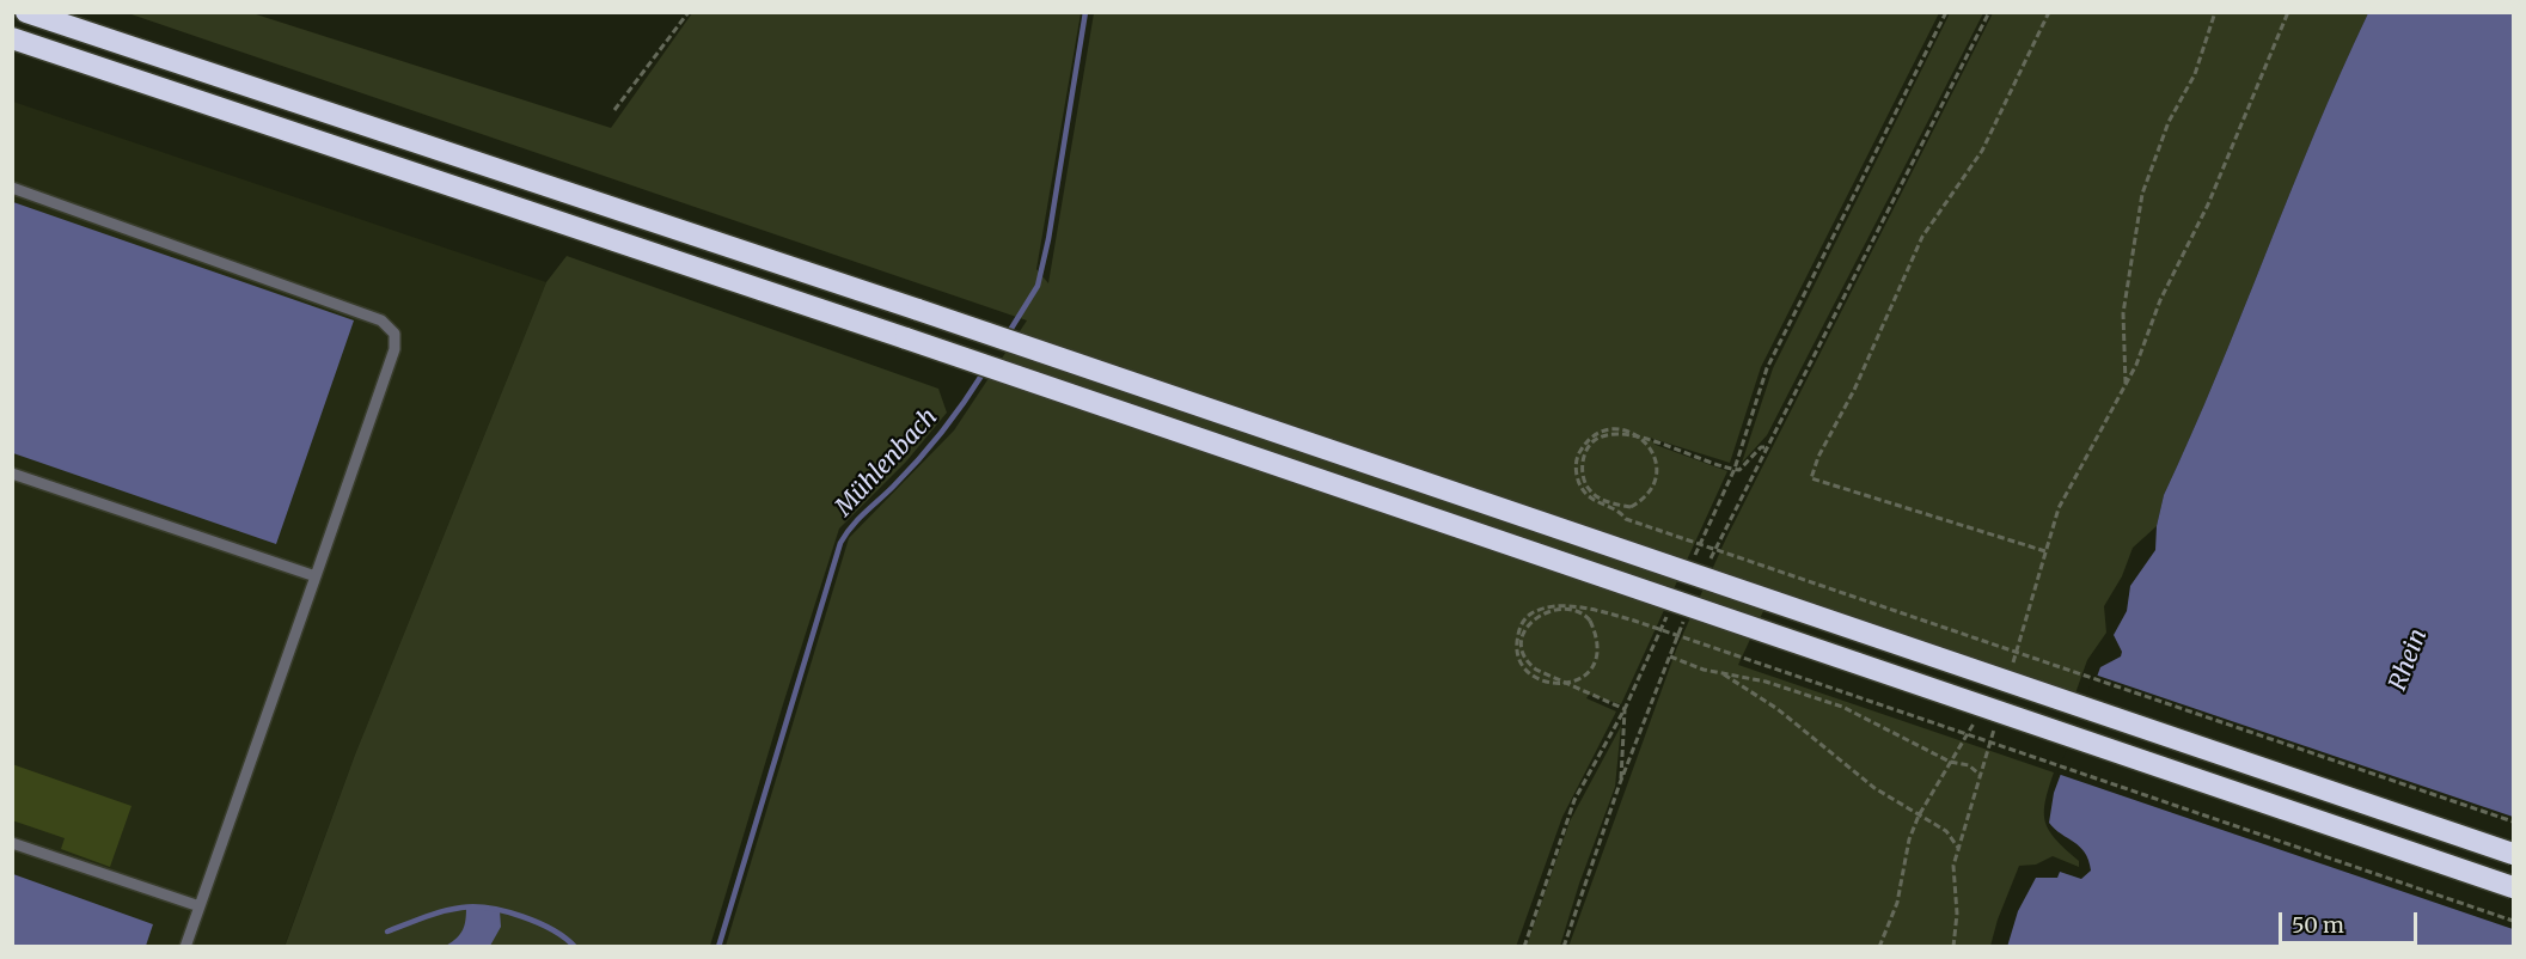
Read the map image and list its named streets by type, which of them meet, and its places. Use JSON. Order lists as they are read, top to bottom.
{
  "water": ["Mühlenbach", "Rhein"],
  "scale_bar": "50 m"
}
